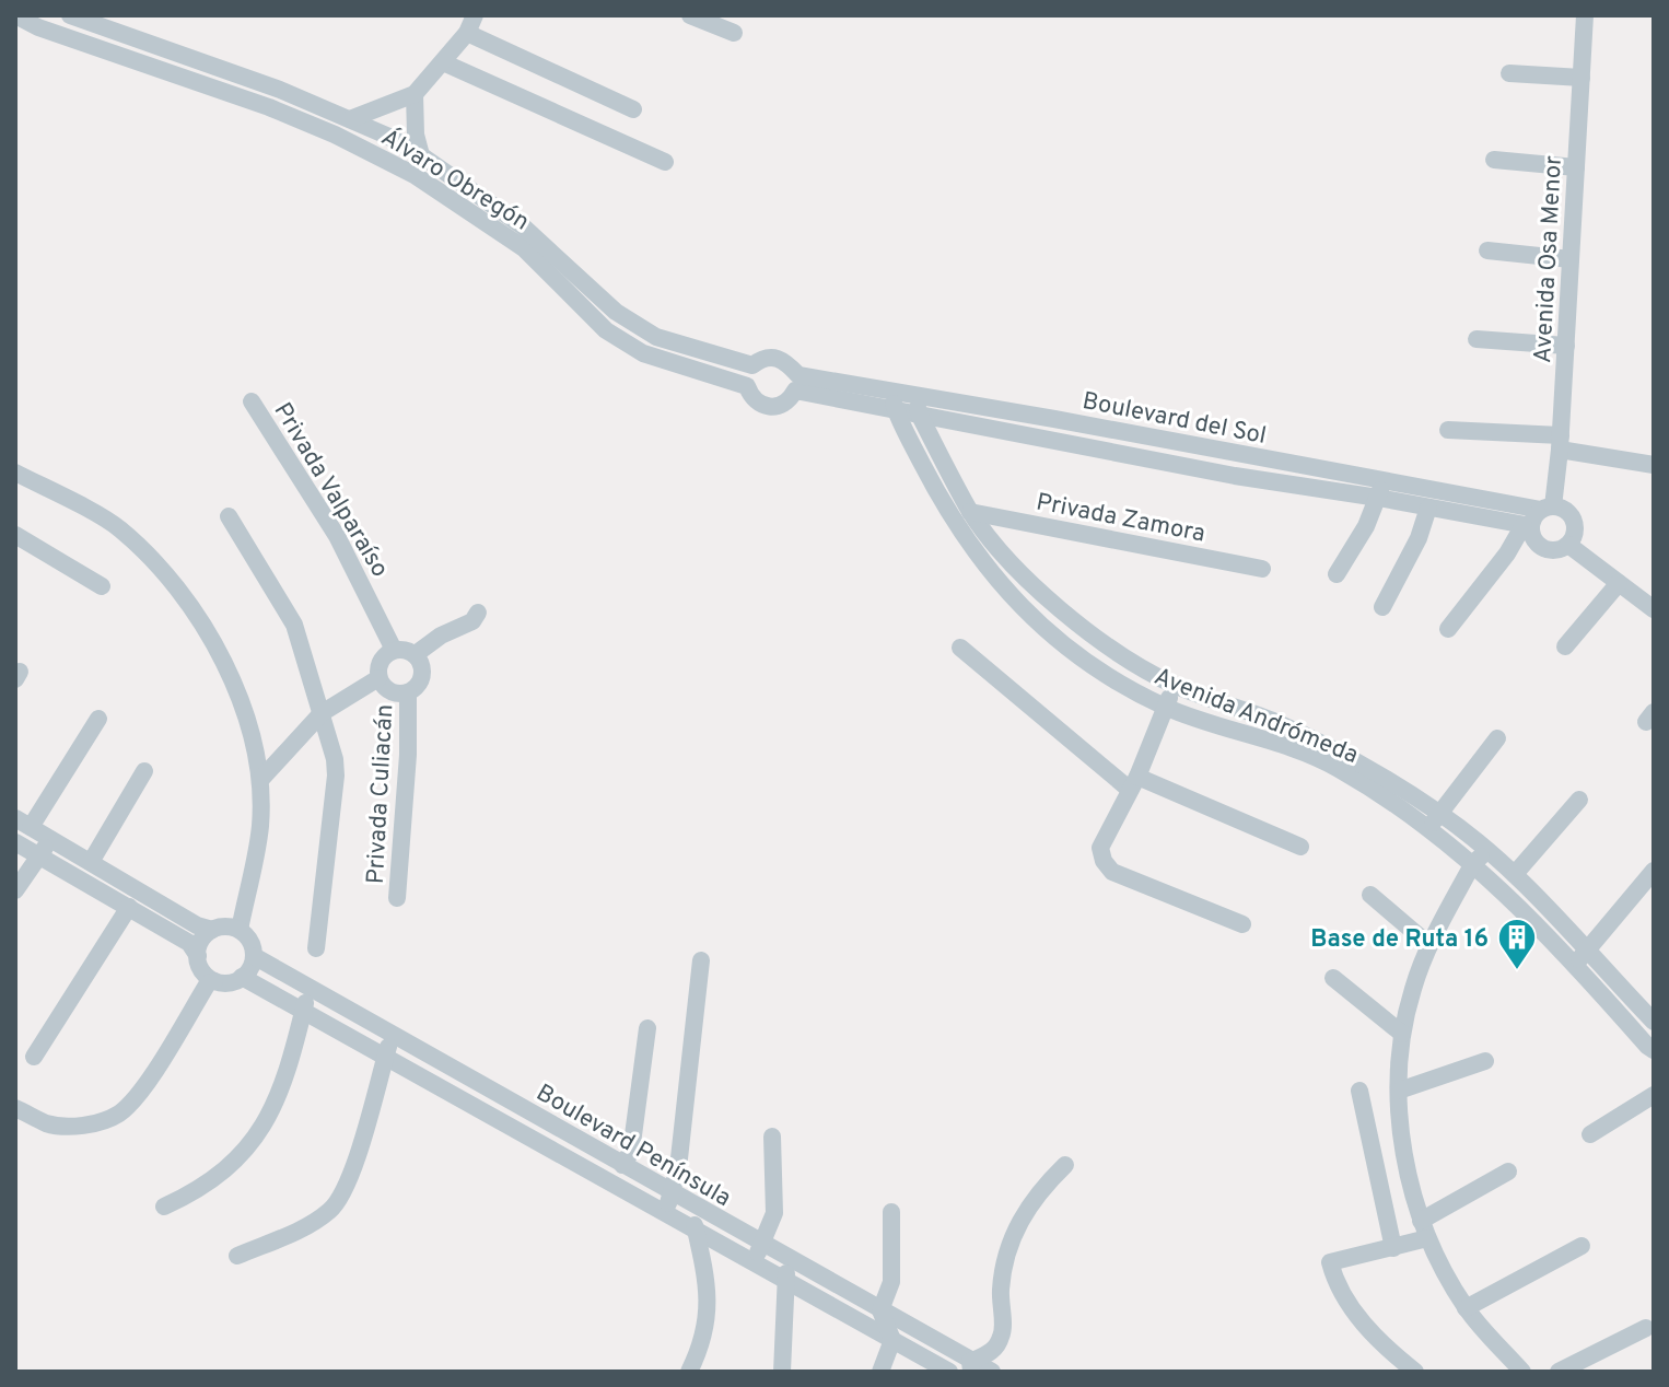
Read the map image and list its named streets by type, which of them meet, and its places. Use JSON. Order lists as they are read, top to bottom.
{
  "streets": {
    "street": [
      "Álvaro Obregón",
      "Avenida Osa Menor",
      "Boulevard del Sol",
      "Privada Valparaíso",
      "Privada Zamora",
      "Avenida Andrómeda",
      "Privada Culiacán",
      "Boulevard Península"
    ]
  },
  "crossings": [
    ["Álvaro Obregón", "Boulevard del Sol"],
    ["Avenida Osa Menor", "Boulevard del Sol"],
    ["Boulevard del Sol", "Avenida Andrómeda"],
    ["Privada Valparaíso", "Privada Culiacán"],
    ["Privada Zamora", "Avenida Andrómeda"]
  ],
  "places": {
    "building": ["Base de Ruta 16"]
  }
}
